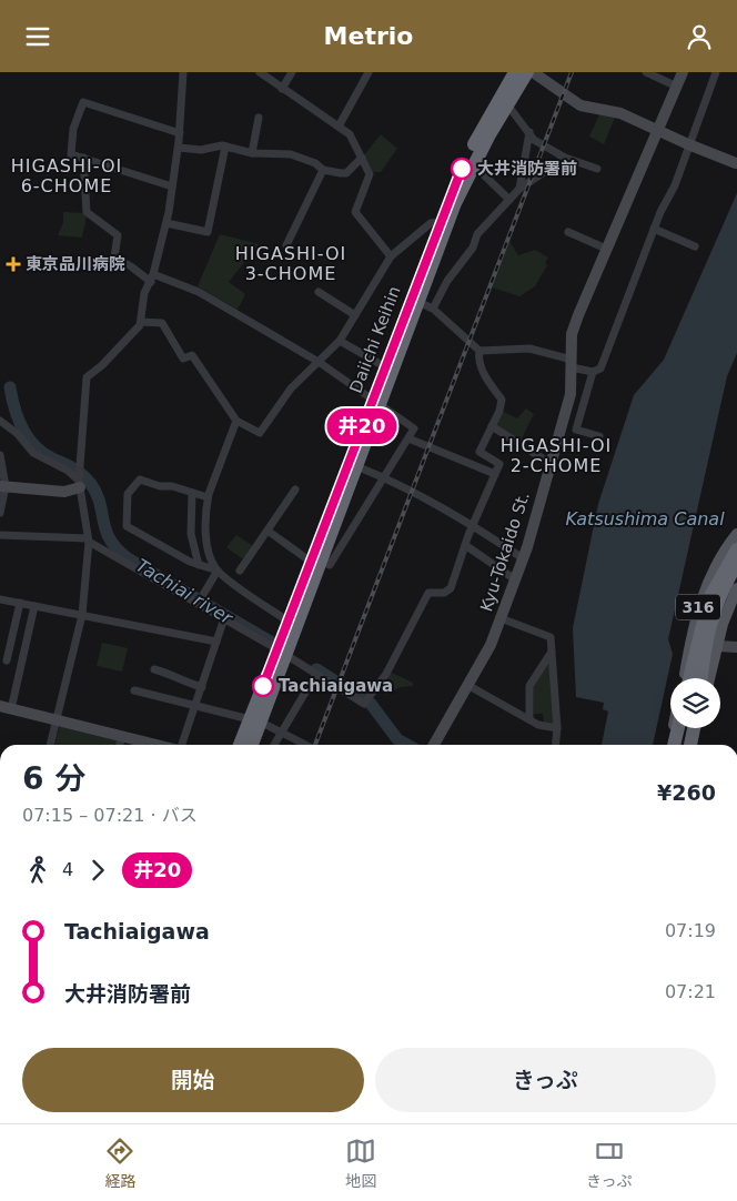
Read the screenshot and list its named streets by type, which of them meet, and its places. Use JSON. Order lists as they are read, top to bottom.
{
  "streets": {
    "highway": ["Daiichi Keihin"],
    "main road": ["316"],
    "street": ["Kyu-Tokaido St."]
  },
  "districts": ["HIGASHI-OI 6-CHOME", "HIGASHI-OI 3-CHOME", "HIGASHI-OI 2-CHOME"],
  "water": ["Katsushima Canal", "Tachiai river"],
  "places": {
    "other": ["大井消防署前", "Tachiaigawa"],
    "health": ["東京品川病院"]
  },
  "lines": ["bus line 井20"],
  "page": {
    "header": "Metrio",
    "on_map": "井20",
    "heading": ["6 分", "07:15 – 07:21 · バス", "¥260"],
    "legs": ["4", "井20"],
    "list": [
      {
        "name": "Tachiaigawa",
        "value": "07:19"
      },
      {
        "name": "大井消防署前",
        "value": "07:21"
      }
    ],
    "buttons": ["開始", "きっぷ"],
    "tabs": ["経路", "地図", "きっぷ"]
  }
}
